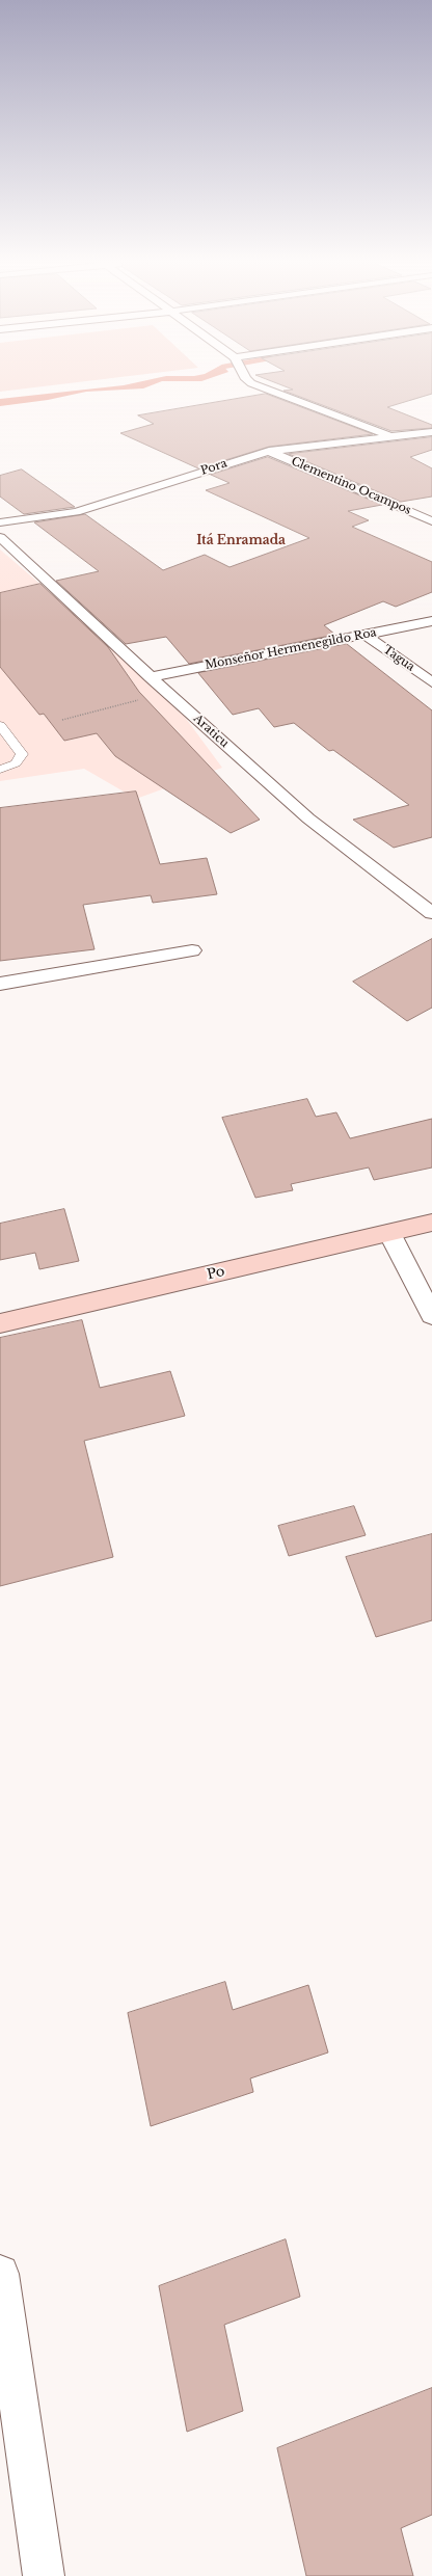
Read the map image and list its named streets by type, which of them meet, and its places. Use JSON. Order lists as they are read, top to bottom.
{
  "streets": {
    "street": [
      "Pora",
      "Clementino Ocampos",
      "Monseñor Hermenegildo Roa",
      "Tagua",
      "Araticu",
      "Po"
    ]
  },
  "crossings": [
    ["Pora", "Clementino Ocampos"],
    ["Monseñor Hermenegildo Roa", "Tagua"],
    ["Monseñor Hermenegildo Roa", "Araticu"]
  ],
  "districts": ["Itá Enramada"]
}
